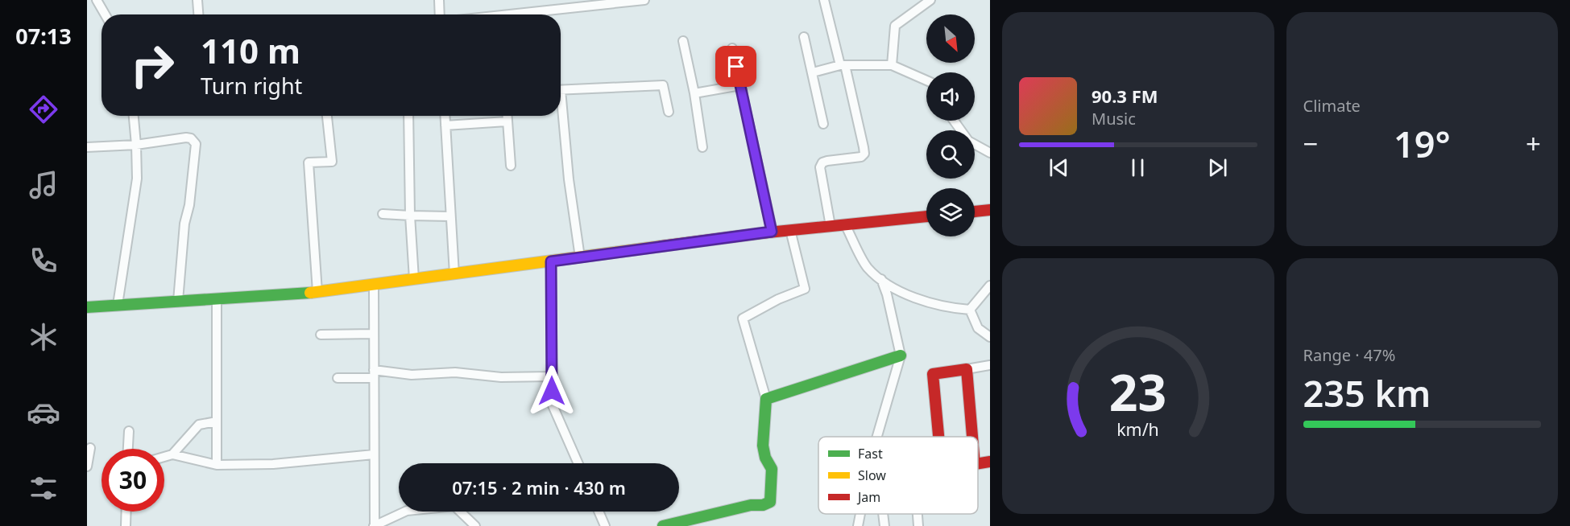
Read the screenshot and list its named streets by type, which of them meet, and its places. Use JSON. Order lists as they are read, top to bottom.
{
  "legend": ["Fast", "Slow", "Jam"],
  "north": "bottom right",
  "page": {
    "tabs": "07:13",
    "tile": [
      "Climate",
      ["Range · 47%", "235 km"]
    ],
    "turn": ["110 m", "Turn right"],
    "song": ["90.3 FM", "Music"],
    "heat": ["−", "19°", "+"],
    "limit": "30",
    "trip": "07:15 · 2 min · 430 m",
    "gauge": ["23", "km/h"]
  }
}
